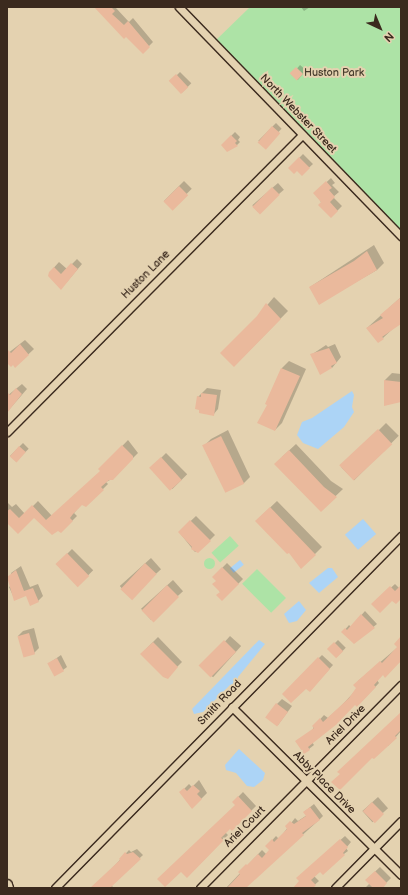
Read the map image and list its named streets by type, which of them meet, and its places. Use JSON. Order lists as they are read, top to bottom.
{
  "streets": {
    "street": [
      "North Webster Street",
      "Huston Lane",
      "Smith Road",
      "Ariel Drive",
      "Abby Place Drive",
      "Ariel Court"
    ]
  },
  "crossings": [
    ["North Webster Street", "Huston Lane"],
    ["Smith Road", "Abby Place Drive"],
    ["Ariel Drive", "Abby Place Drive"],
    ["Ariel Drive", "Ariel Court"],
    ["Abby Place Drive", "Ariel Court"]
  ],
  "parks": ["Huston Park"],
  "north": "bottom right"
}
